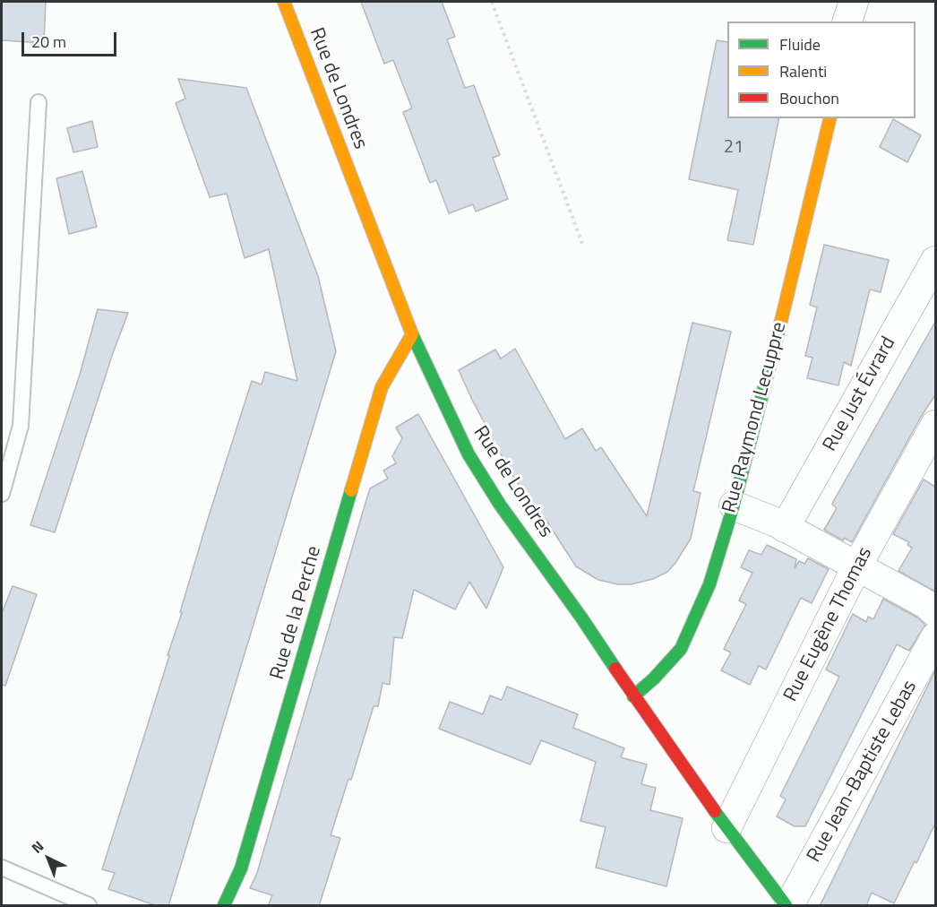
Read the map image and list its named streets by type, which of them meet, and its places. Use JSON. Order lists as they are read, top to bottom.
{
  "streets": {
    "street": [
      "Rue de Londres",
      "Rue Just Évrard",
      "Rue Raymond Lecuppre",
      "Rue de la Perche",
      "Rue Eugène Thomas",
      "Rue Jean-Baptiste Lebas"
    ]
  },
  "crossings": [
    ["Rue de Londres", "Rue Raymond Lecuppre"],
    ["Rue de Londres", "Rue de la Perche"],
    ["Rue de Londres", "Rue Eugène Thomas"],
    ["Rue de Londres", "Rue Jean-Baptiste Lebas"]
  ],
  "house_numbers": ["21"],
  "legend": ["Fluide", "Ralenti", "Bouchon"],
  "scale_bar": "20 m",
  "north": "top left"
}
